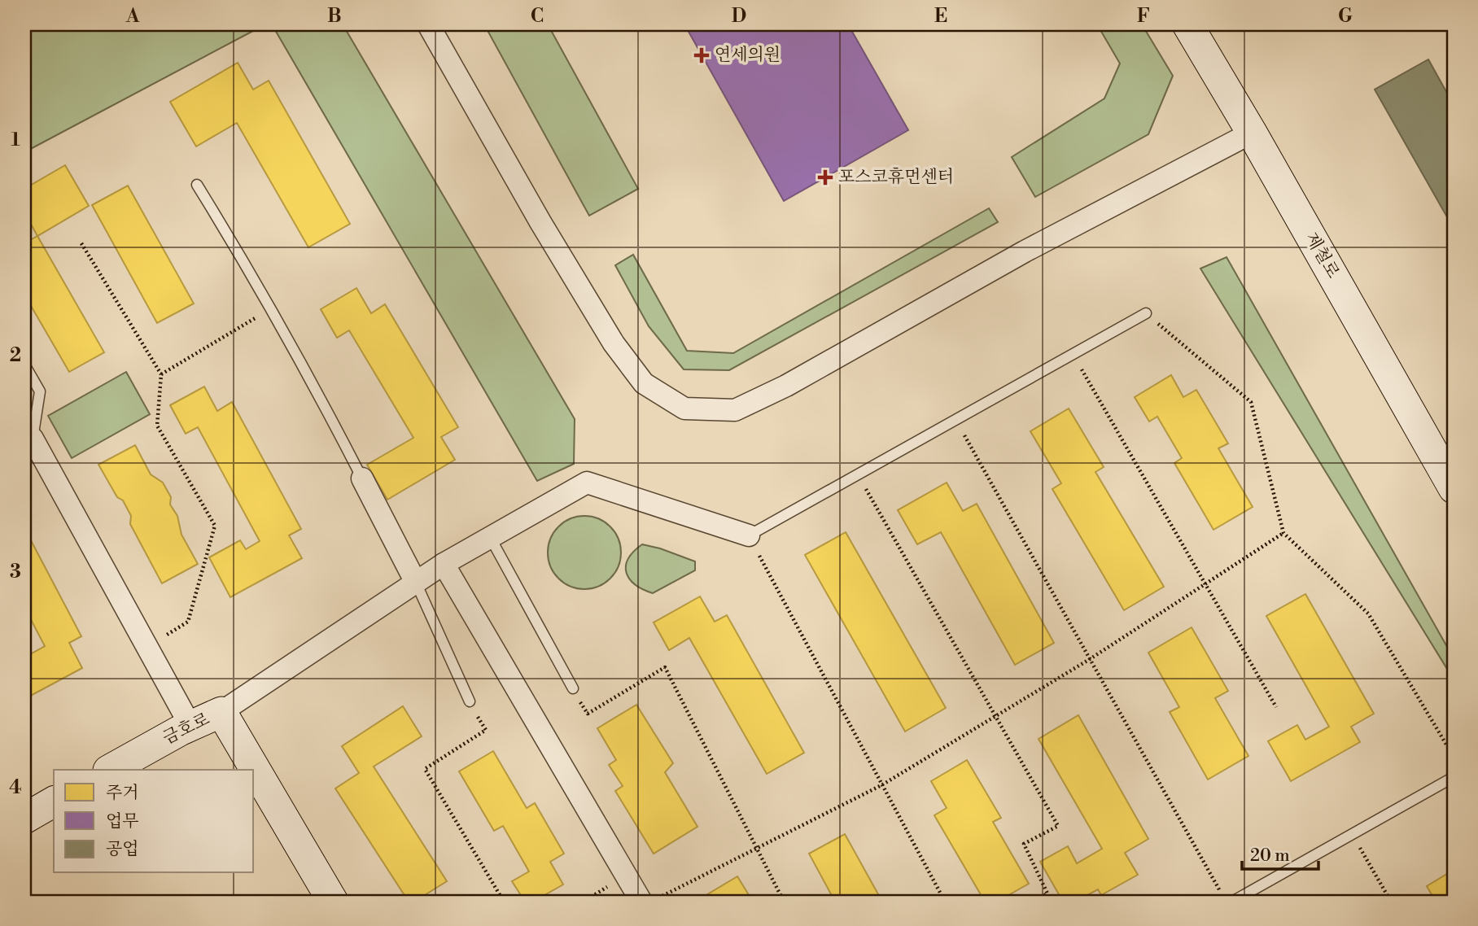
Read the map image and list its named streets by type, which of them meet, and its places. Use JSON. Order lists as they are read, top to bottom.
{
  "streets": {
    "main road": ["제철로", "금호로"]
  },
  "places": {
    "health": ["연세의원", "포스코휴먼센터"]
  },
  "legend": ["주거", "업무", "공업"],
  "scale_bar": "20 m",
  "grid": {
    "columns": [
      "A",
      "B",
      "C",
      "D",
      "E",
      "F",
      "G"
    ],
    "rows": [
      "1",
      "2",
      "3",
      "4"
    ]
  }
}
